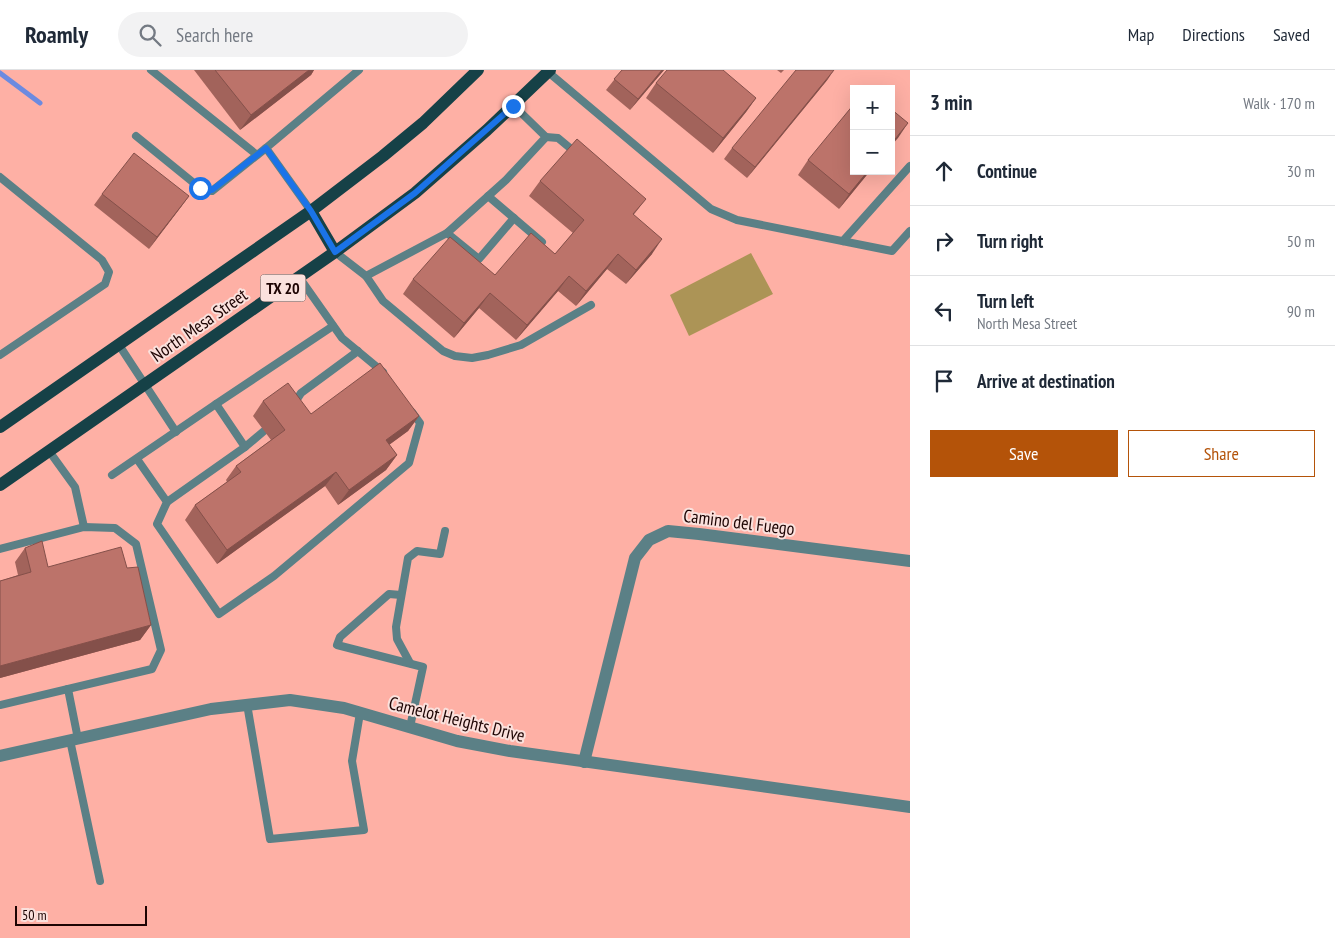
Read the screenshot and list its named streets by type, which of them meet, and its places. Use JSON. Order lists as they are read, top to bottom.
{
  "streets": {
    "main road": ["TX 20", "North Mesa Street"],
    "street": ["Camino del Fuego", "Camelot Heights Drive"]
  },
  "crossings": [
    ["Camino del Fuego", "Camelot Heights Drive"]
  ],
  "scale_bar": "50 m",
  "page": {
    "header": "Roamly",
    "search": "Search here",
    "nav": ["Map", "Directions", "Saved"],
    "heading": ["3 min", "Walk · 170 m"],
    "map_buttons": ["+", "−"],
    "list": [
      ["Continue", "30 m"],
      ["Turn right", "50 m"],
      ["Turn left", "North Mesa Street", "90 m"],
      "Arrive at destination"
    ],
    "buttons": ["Save", "Share"],
    "scale": "50 m"
  }
}
